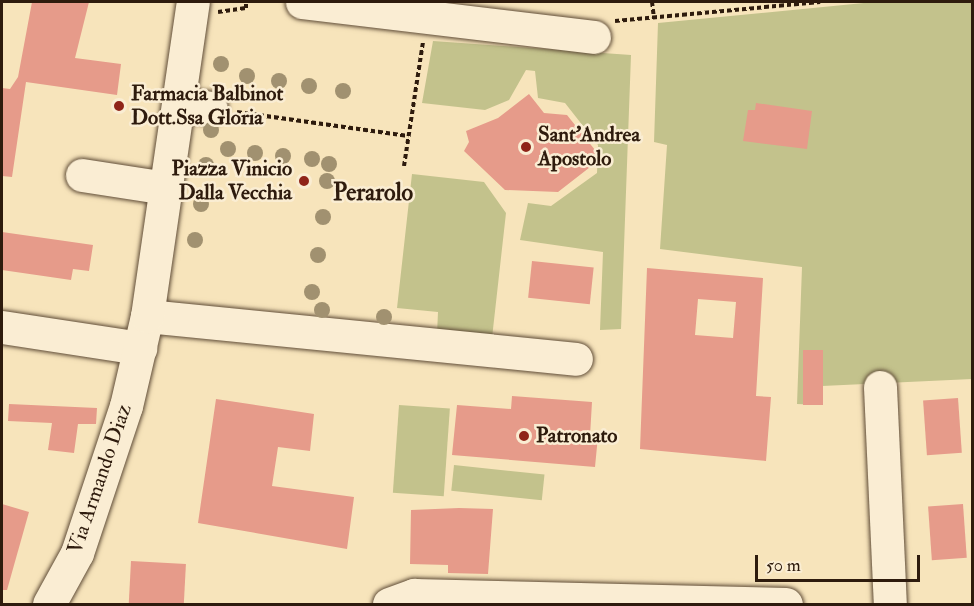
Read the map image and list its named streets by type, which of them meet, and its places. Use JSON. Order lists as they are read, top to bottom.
{
  "streets": {
    "street": ["Via Armando Diaz"]
  },
  "districts": ["Perarolo"],
  "places": [
    "Farmacia Balbinot Dott.Ssa Gloria",
    "Sant'Andrea Apostolo",
    "Piazza Vinicio Dalla Vecchia",
    "Patronato"
  ],
  "scale_bar": "50 m"
}
